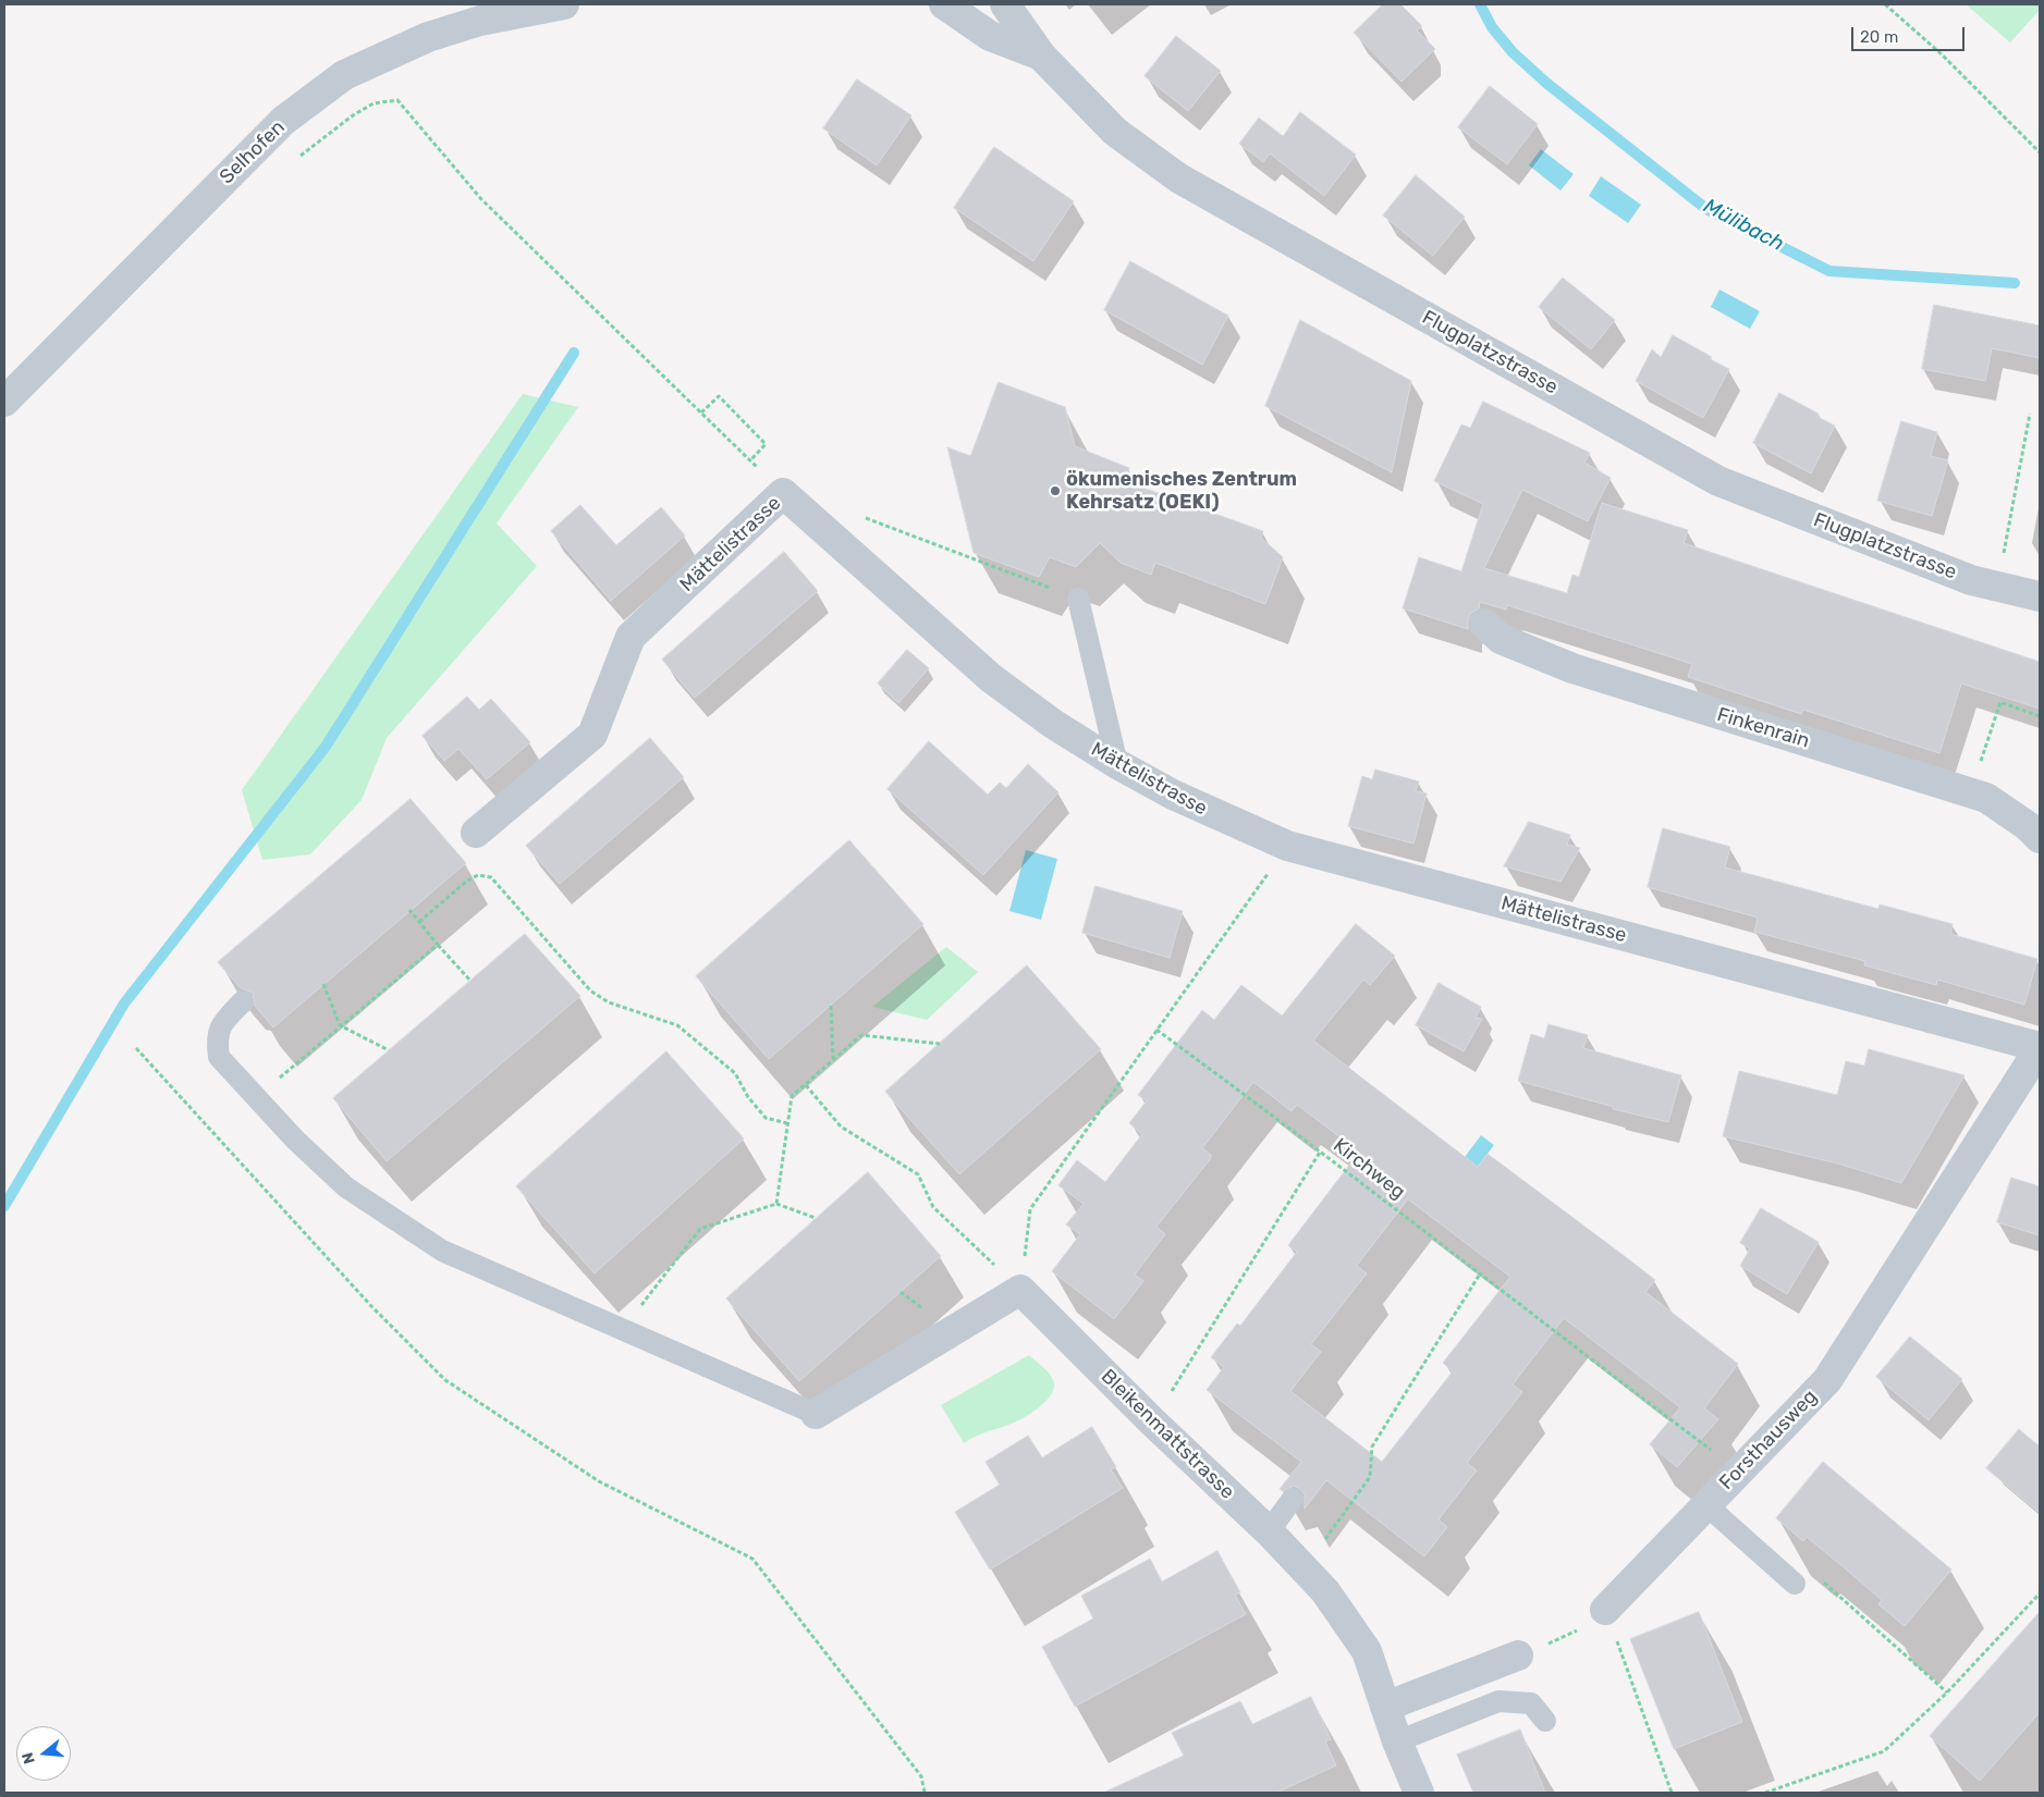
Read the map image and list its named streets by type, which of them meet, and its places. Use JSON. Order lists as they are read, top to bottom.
{
  "streets": {
    "street": [
      "Selhofen",
      "Flugplatzstrasse",
      "Mättelistrasse",
      "Finkenrain",
      "Bleikenmattstrasse",
      "Forsthausweg"
    ],
    "path": ["Kirchweg"]
  },
  "crossings": [
    ["Mättelistrasse", "Forsthausweg"],
    ["Kirchweg", "Forsthausweg"]
  ],
  "water": ["Mülibach"],
  "places": ["ökumenisches Zentrum Kehrsatz (OEKI)"],
  "scale_bar": "20 m",
  "north": "left"
}
